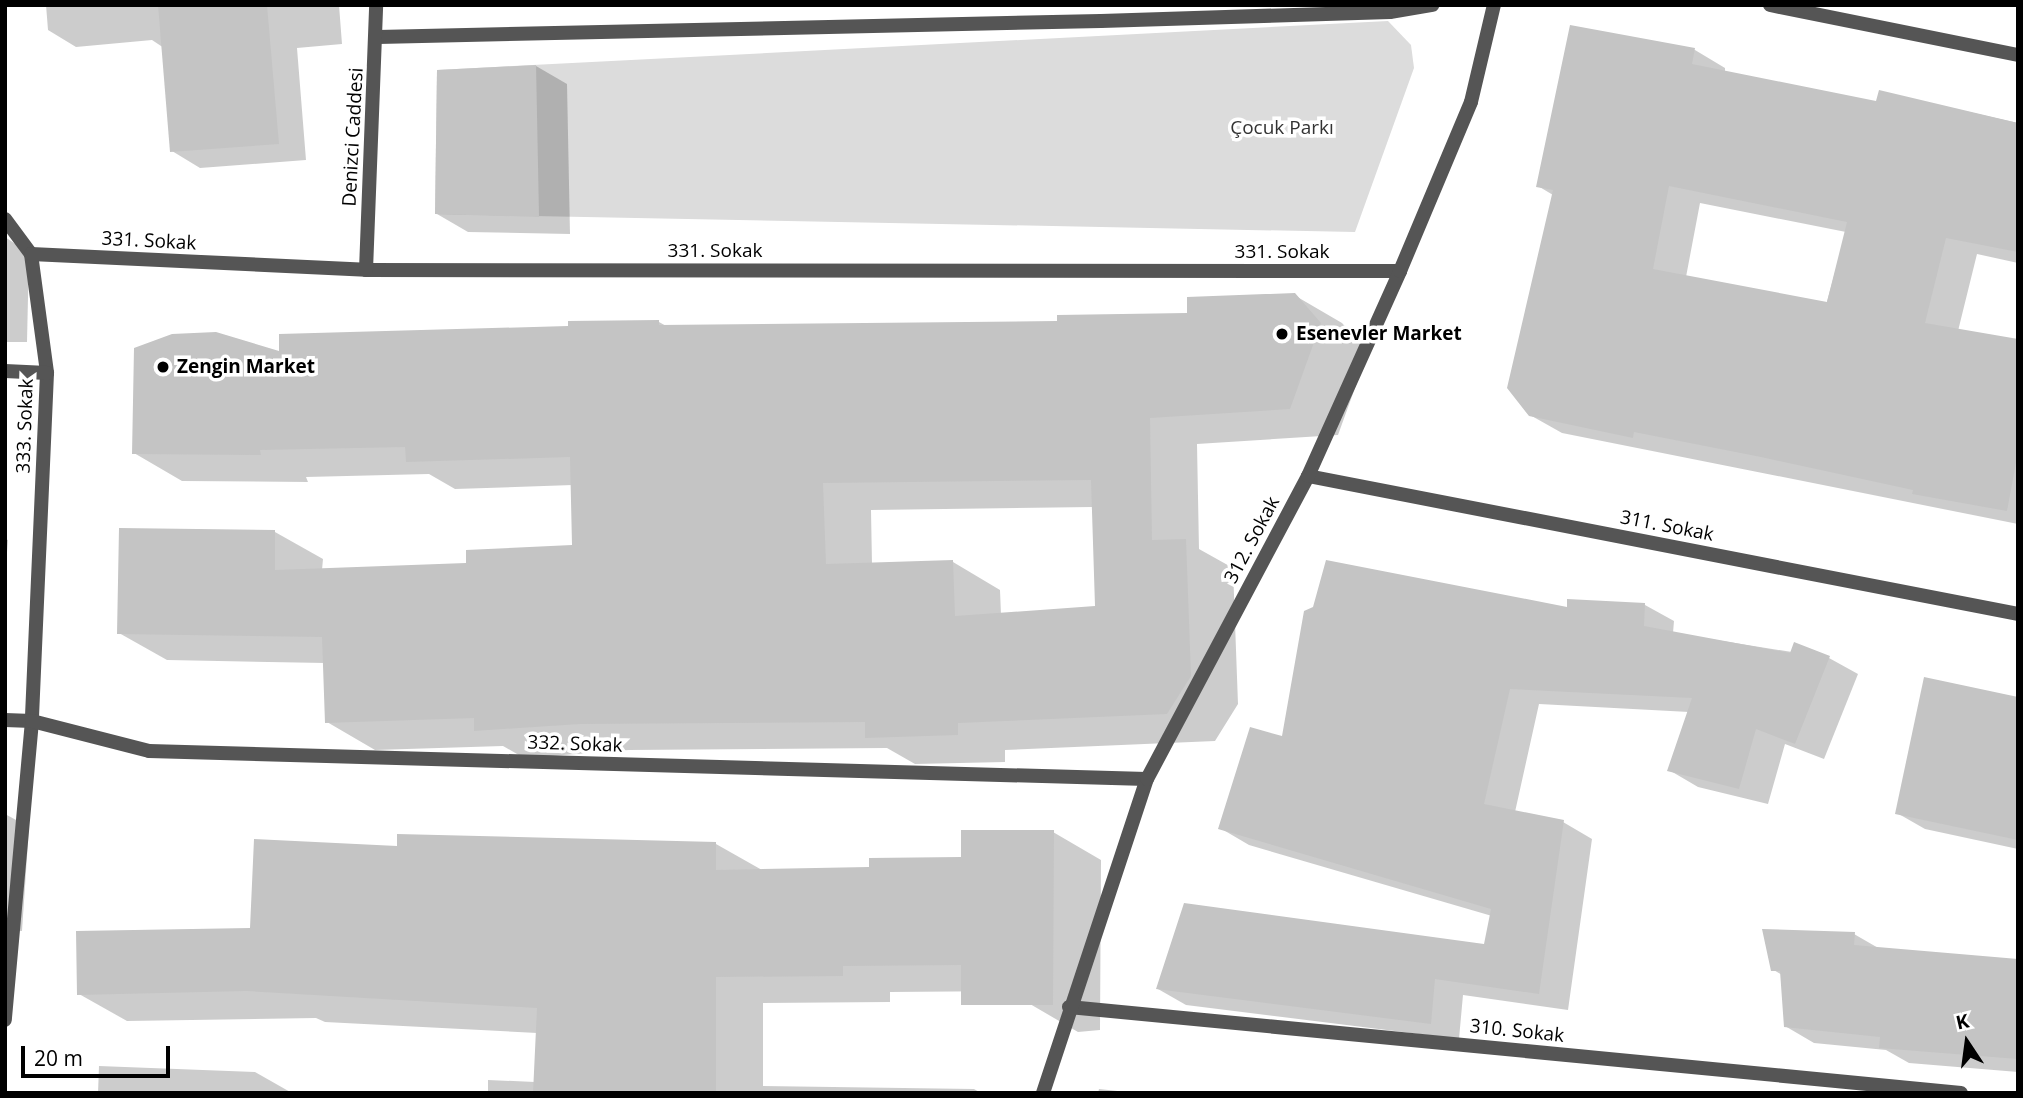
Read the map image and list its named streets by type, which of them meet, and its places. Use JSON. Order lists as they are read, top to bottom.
{
  "streets": {
    "street": [
      "Denizci Caddesi",
      "331. Sokak",
      "333. Sokak",
      "311. Sokak",
      "312. Sokak",
      "332. Sokak",
      "310. Sokak"
    ]
  },
  "crossings": [
    ["Denizci Caddesi", "331. Sokak"],
    ["331. Sokak", "333. Sokak"],
    ["331. Sokak", "312. Sokak"],
    ["333. Sokak", "332. Sokak"],
    ["311. Sokak", "312. Sokak"],
    ["312. Sokak", "332. Sokak"],
    ["312. Sokak", "310. Sokak"]
  ],
  "parks": ["Çocuk Parkı"],
  "places": ["Esenevler Market", "Zengin Market"],
  "scale_bar": "20 m",
  "north": "top"
}
